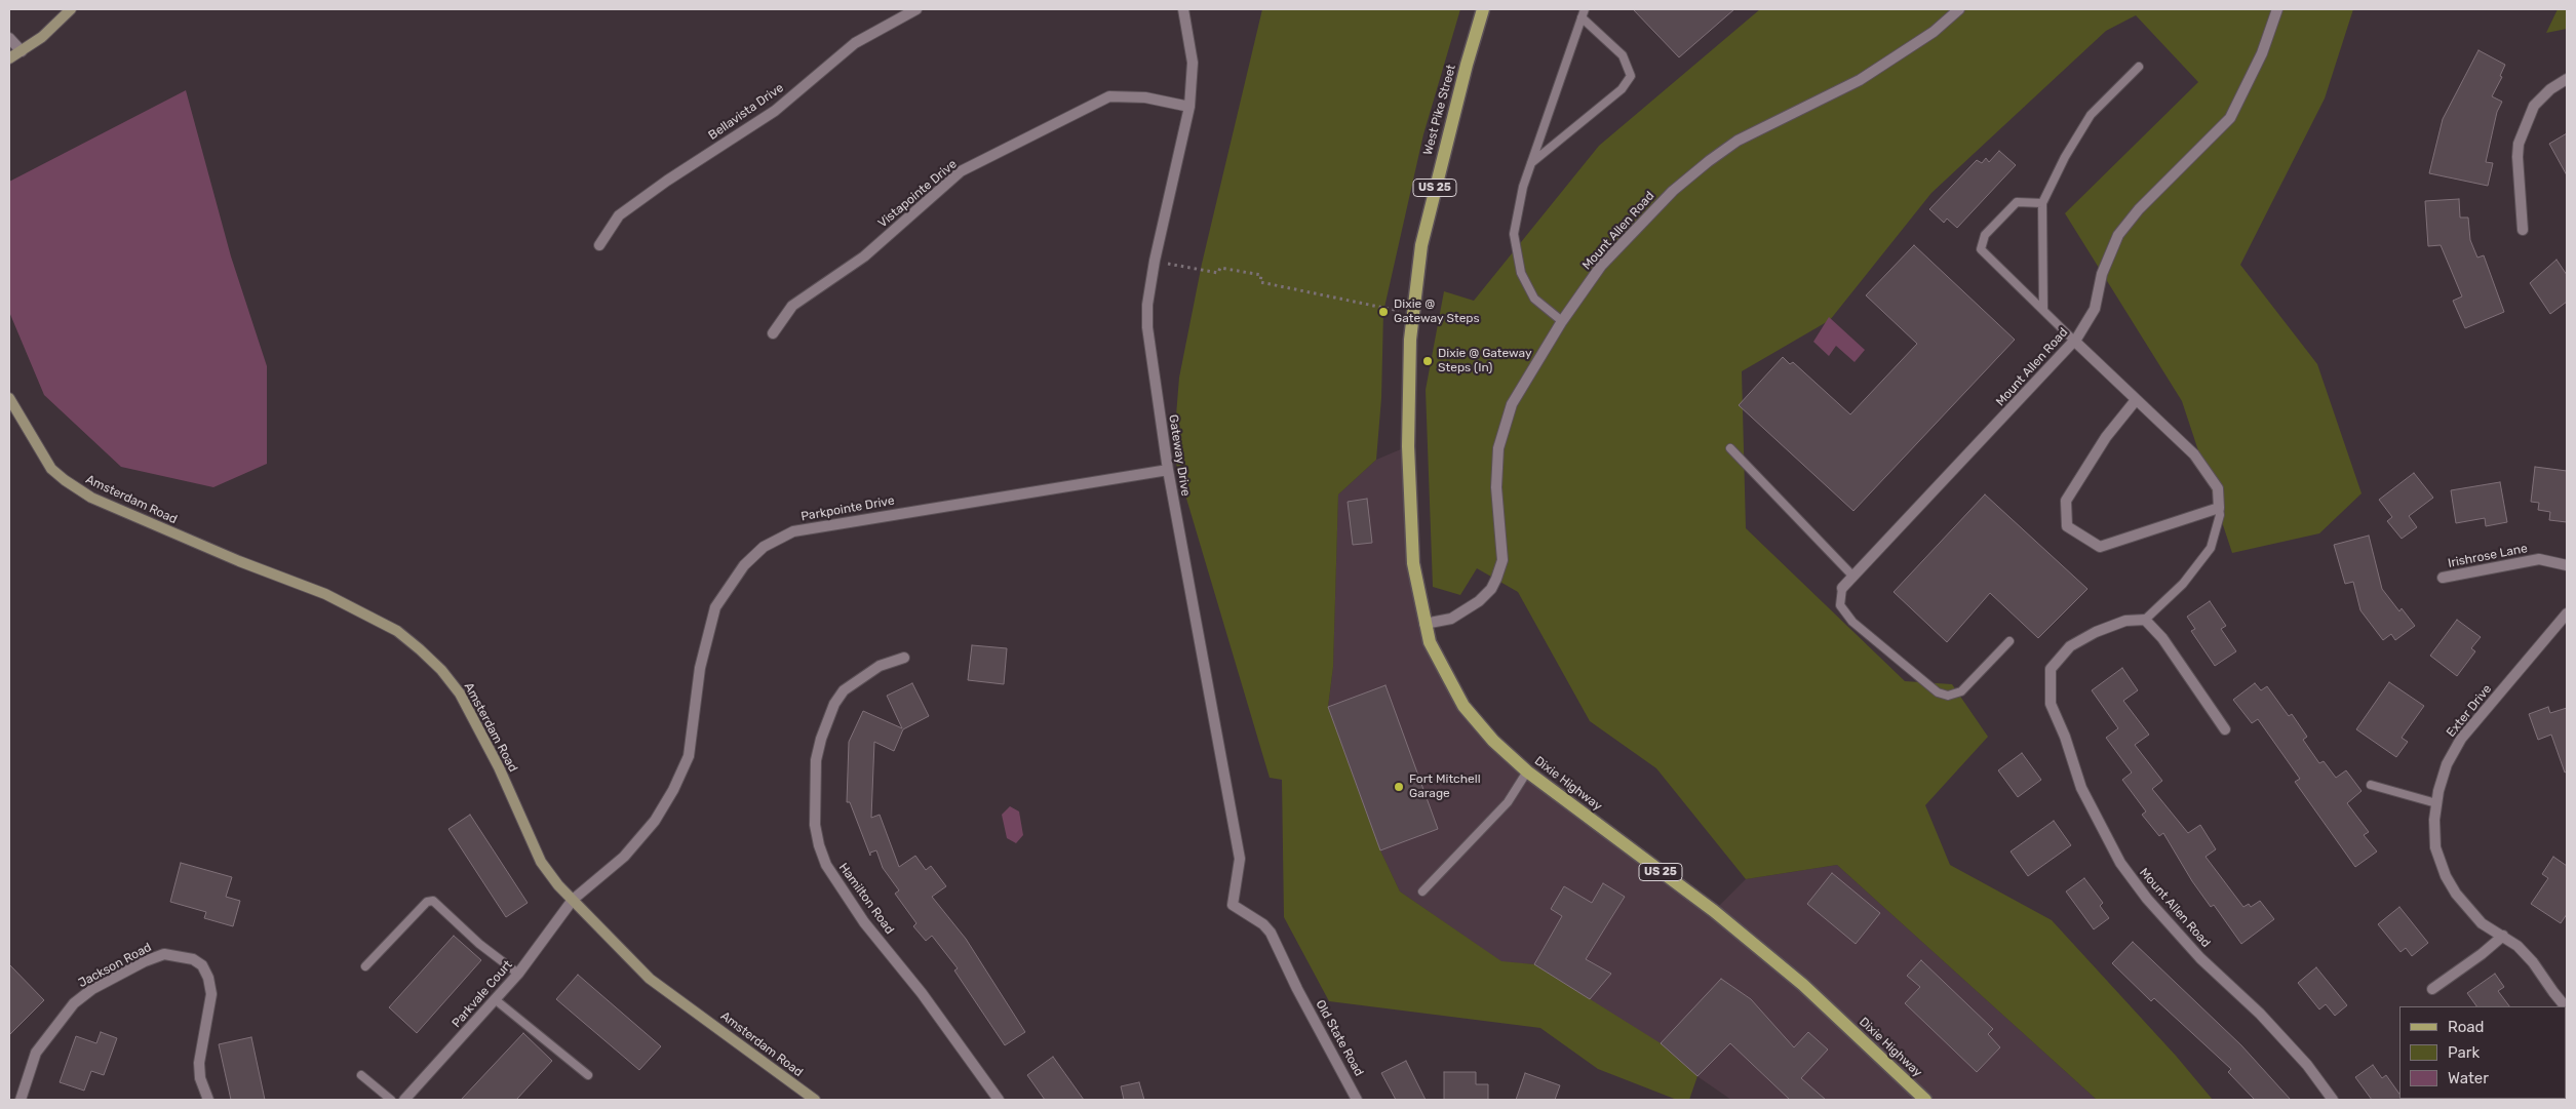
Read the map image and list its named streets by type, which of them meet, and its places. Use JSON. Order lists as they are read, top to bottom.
{
  "streets": {
    "main road": ["West Pike Street", "US 25", "Dixie Highway"],
    "street": [
      "Bellavista Drive",
      "Vistapointe Drive",
      "Mount Allen Road",
      "Gateway Drive",
      "Amsterdam Road",
      "Parkpointe Drive",
      "Irishrose Lane",
      "Exter Drive",
      "Hamilton Road",
      "Jackson Road",
      "Parkvale Court",
      "Old State Road"
    ]
  },
  "crossings": [
    ["West Pike Street", "Dixie Highway"],
    ["Vistapointe Drive", "Gateway Drive"],
    ["Mount Allen Road", "Dixie Highway"],
    ["Gateway Drive", "Parkpointe Drive"],
    ["Gateway Drive", "Old State Road"],
    ["Amsterdam Road", "Parkpointe Drive"],
    ["Amsterdam Road", "Parkvale Court"],
    ["Parkpointe Drive", "Parkvale Court"]
  ],
  "places": ["Dixie @ Gateway Steps", "Dixie @ Gateway Steps (In)", "Fort Mitchell Garage"],
  "legend": ["Road", "Park", "Water"]
}
